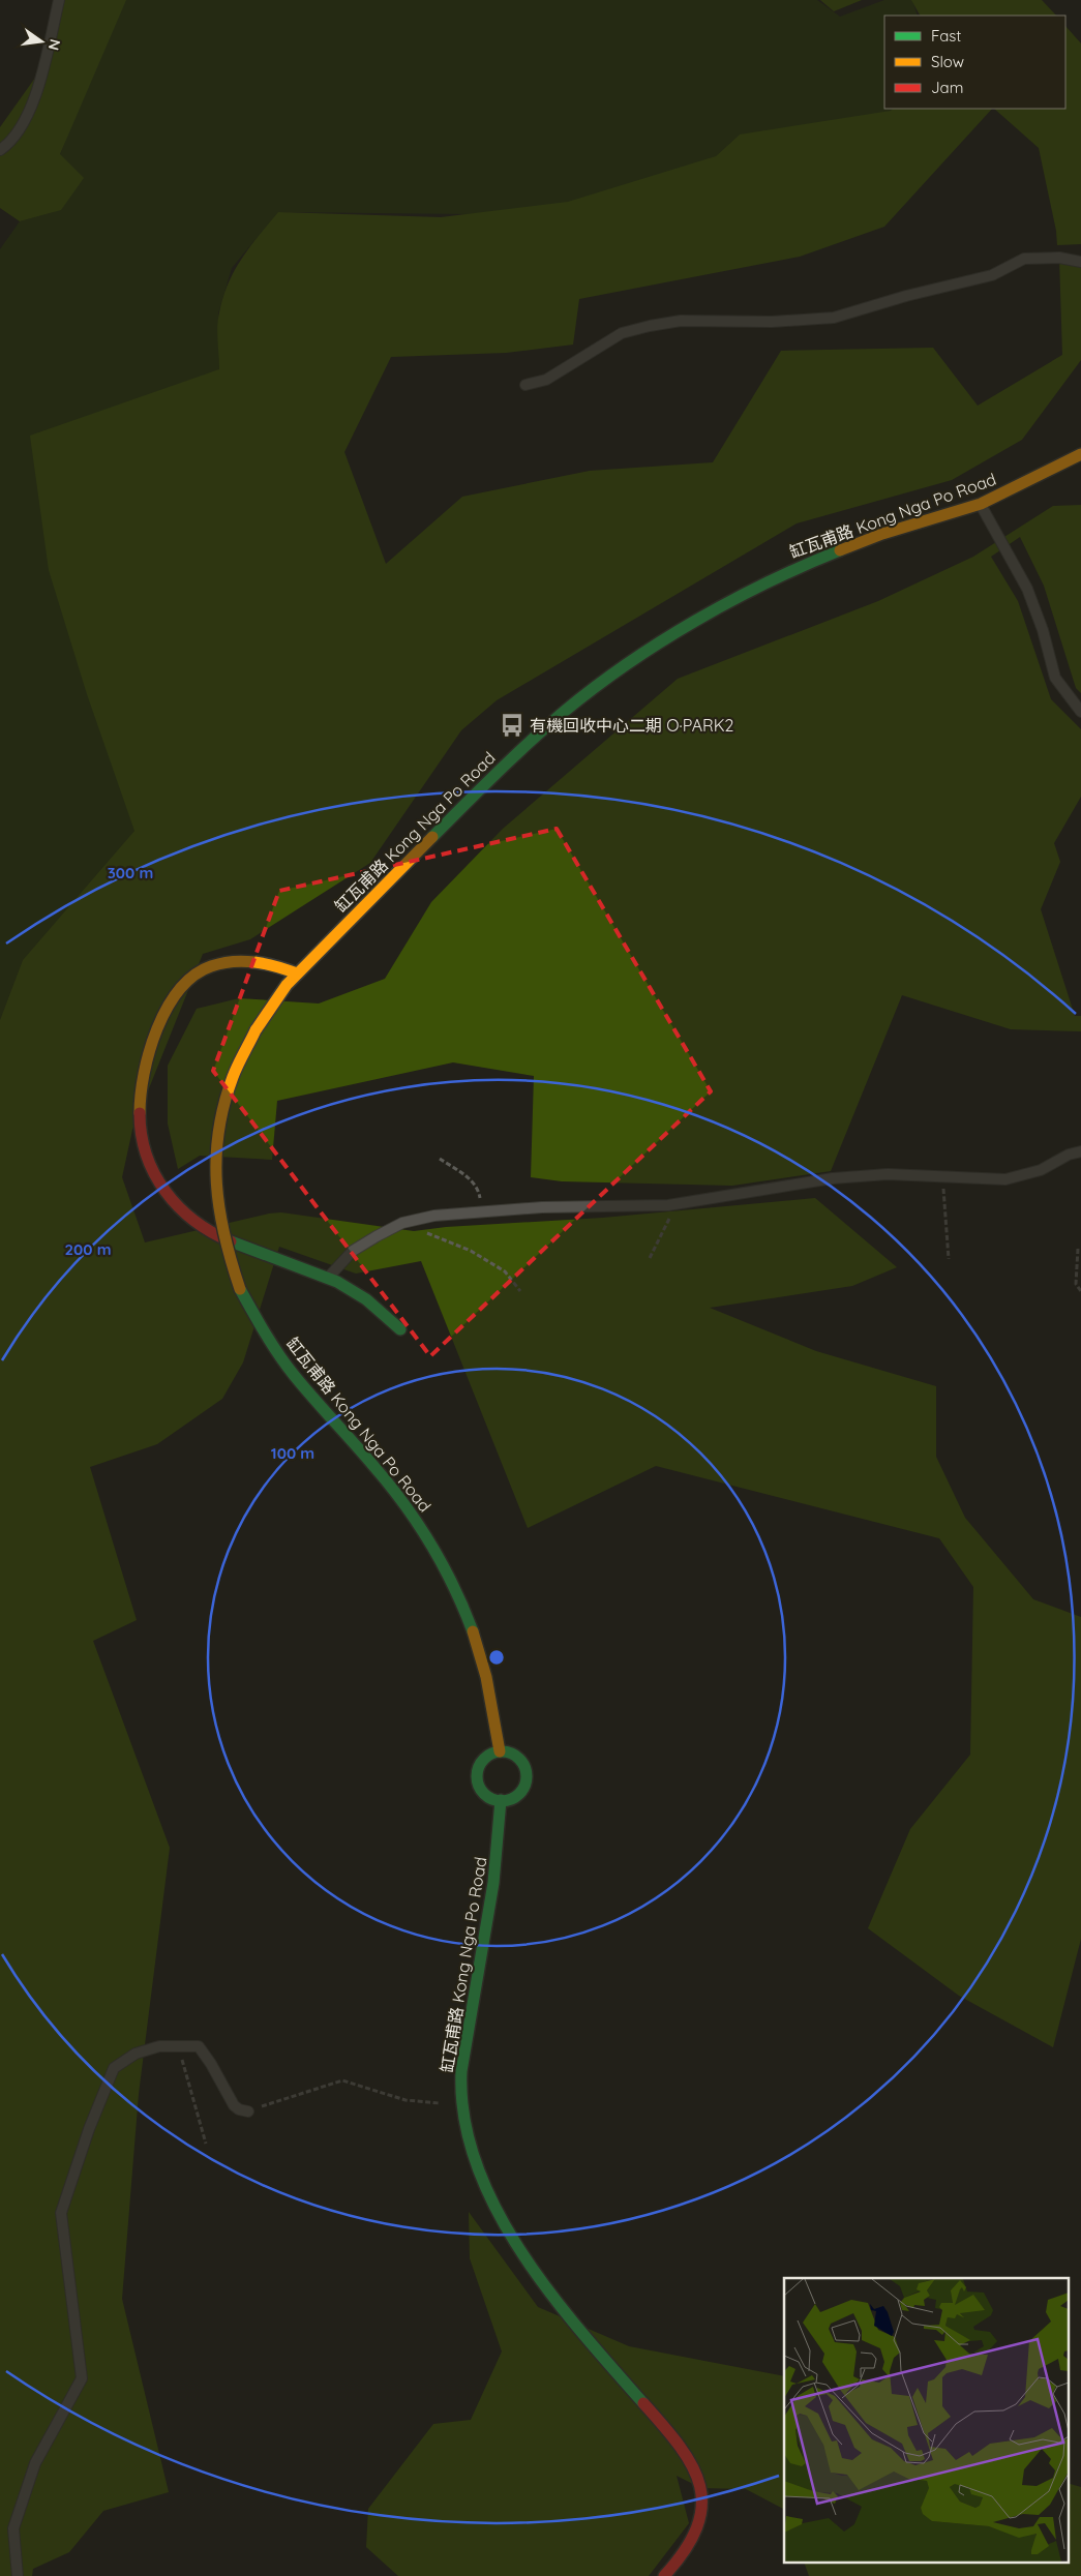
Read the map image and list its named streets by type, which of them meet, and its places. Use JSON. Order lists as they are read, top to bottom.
{
  "streets": {
    "street": ["缸瓦甫路 Kong Nga Po Road"]
  },
  "places": {
    "bus stop": ["有機回收中心二期 O·PARK2"]
  },
  "legend": ["Fast", "Slow", "Jam"],
  "north": "right",
  "rings": ["300 m", "200 m", "100 m"]
}
